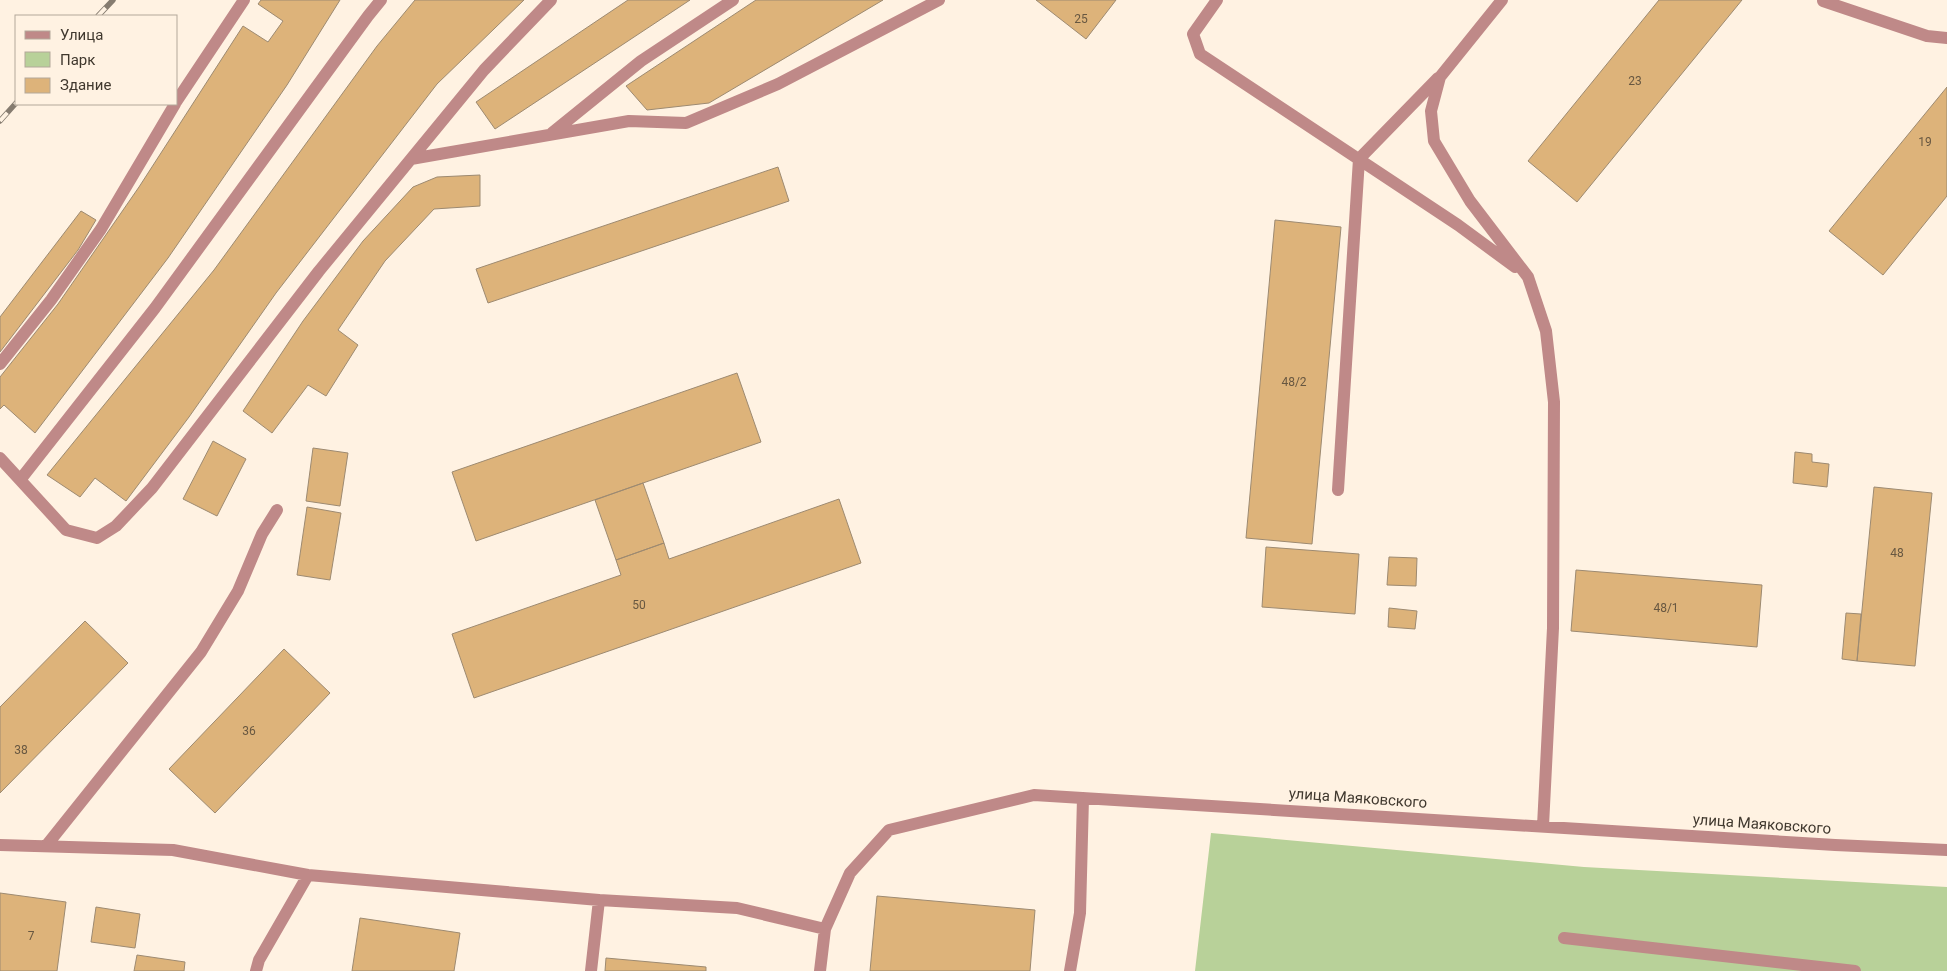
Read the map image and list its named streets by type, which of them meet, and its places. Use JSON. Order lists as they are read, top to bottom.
{
  "streets": {
    "street": ["улица Маяковского"]
  },
  "house_numbers": [
    "25",
    "23",
    "19",
    "48/2",
    "48",
    "50",
    "48/1",
    "36",
    "38",
    "7"
  ],
  "legend": ["Улица", "Парк", "Здание"]
}
